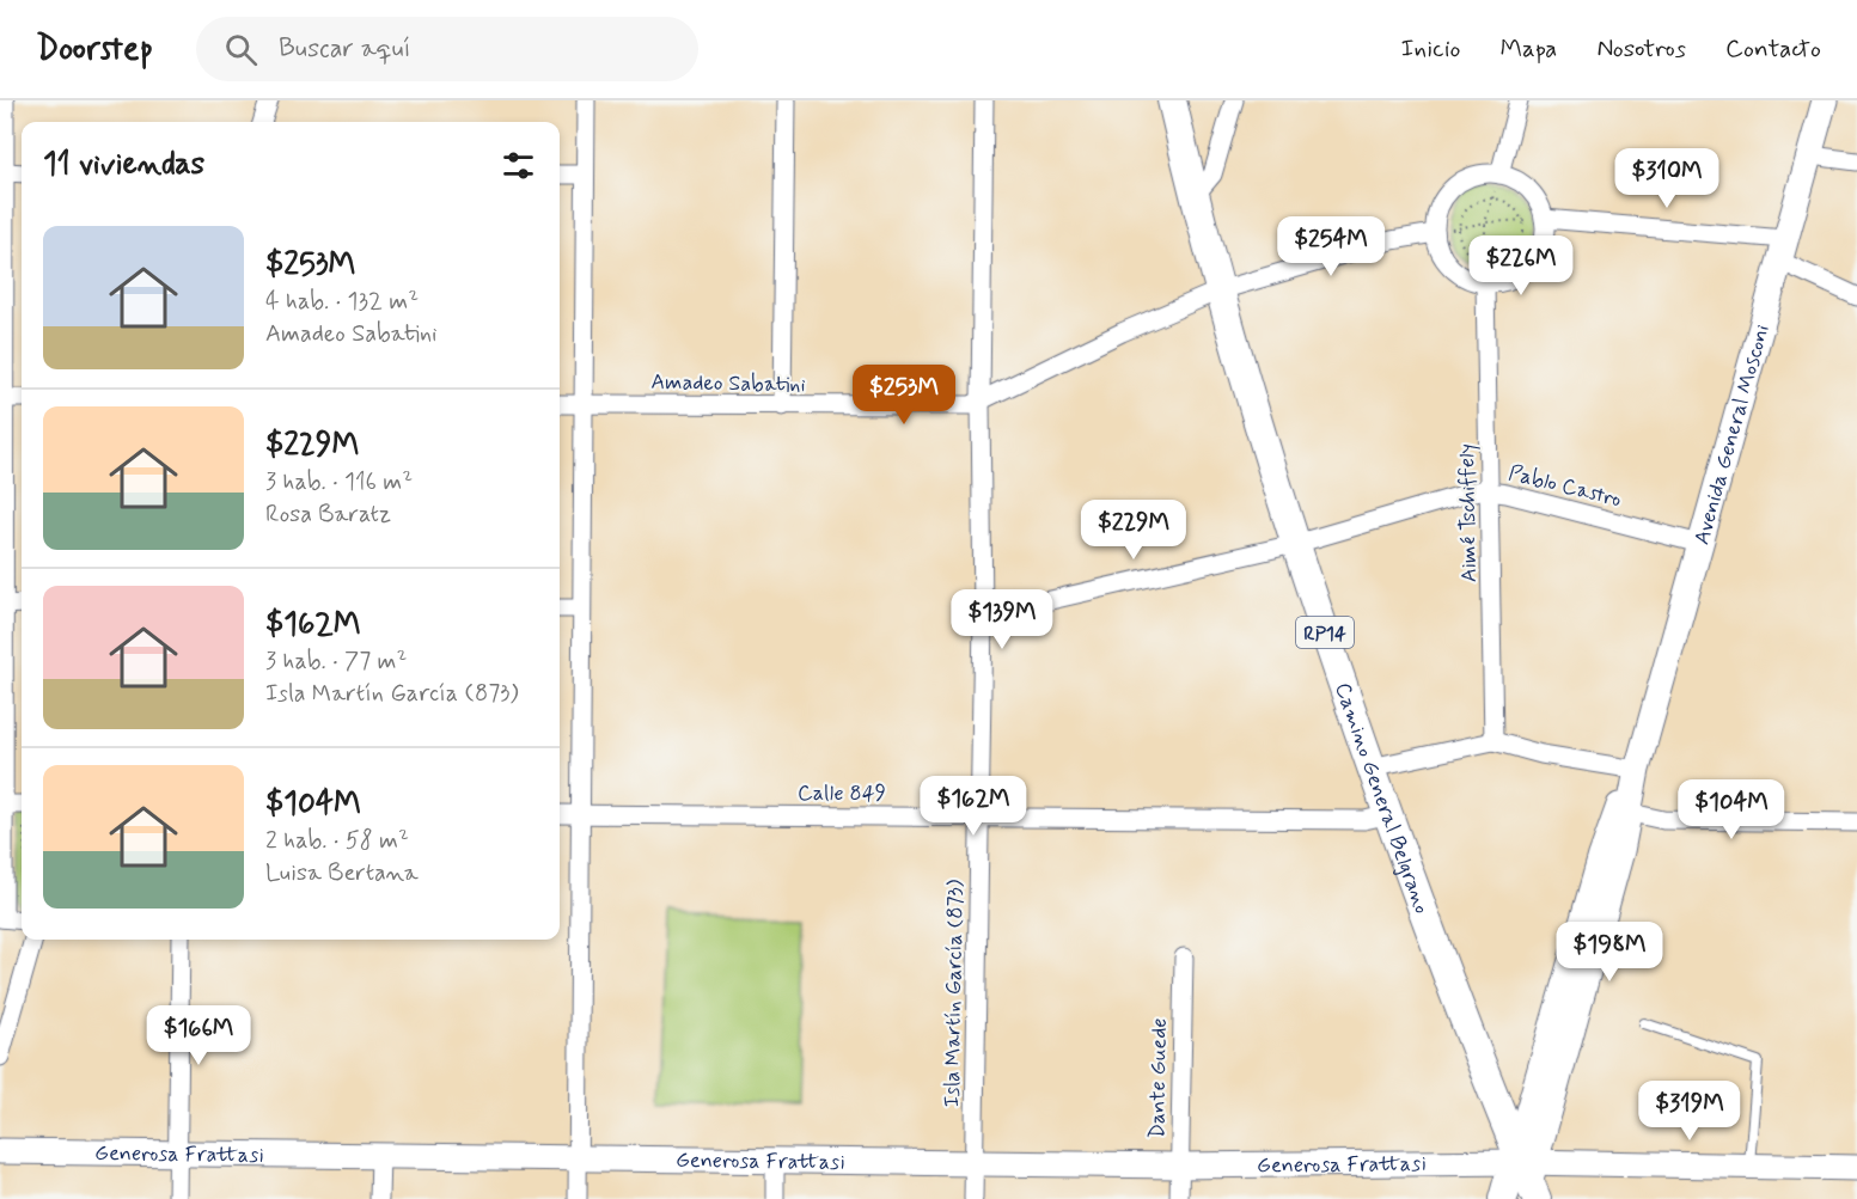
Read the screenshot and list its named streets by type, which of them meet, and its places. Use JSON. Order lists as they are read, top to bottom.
{
  "streets": {
    "main road": [
      "Avenida General Mosconi",
      "RP14",
      "Camino General Belgrano",
      "Generosa Frattasi"
    ],
    "street": [
      "Amadeo Sabatini",
      "Pablo Castro",
      "Aimé Tschiffely",
      "Calle 849",
      "Isla Martín García (873)",
      "Dante Guede"
    ]
  },
  "crossings": [
    ["Amadeo Sabatini", "Camino General Belgrano"],
    ["Amadeo Sabatini", "Isla Martín García (873)"],
    ["Avenida General Mosconi", "Pablo Castro"],
    ["Avenida General Mosconi", "Camino General Belgrano"],
    ["Avenida General Mosconi", "Generosa Frattasi"],
    ["Pablo Castro", "Aimé Tschiffely"],
    ["Pablo Castro", "Camino General Belgrano"],
    ["Pablo Castro", "Isla Martín García (873)"],
    ["Calle 849", "Camino General Belgrano"],
    ["Calle 849", "Isla Martín García (873)"],
    ["Camino General Belgrano", "Generosa Frattasi"],
    ["Isla Martín García (873)", "Generosa Frattasi"],
    ["Dante Guede", "Generosa Frattasi"]
  ],
  "page": {
    "header": "Doorstep",
    "search": "Buscar aquí",
    "nav": [
      "Inicio",
      "Mapa",
      "Nosotros",
      "Contacto"
    ],
    "heading": "11 viviendas",
    "price": [
      "$310M",
      "$254M",
      "$226M",
      "$253M",
      "$229M",
      "$139M",
      "$162M",
      "$104M",
      "$198M",
      "$166M",
      "$319M"
    ],
    "list": [
      {
        "name": "$253M",
        "note": "4 hab. · 132 m² · Amadeo Sabatini"
      },
      {
        "name": "$229M",
        "note": "3 hab. · 116 m² · Rosa Baratz"
      },
      {
        "name": "$162M",
        "note": "3 hab. · 77 m² · Isla Martín García (873)"
      },
      {
        "name": "$104M",
        "note": "2 hab. · 58 m² · Luisa Bertana"
      }
    ]
  }
}
